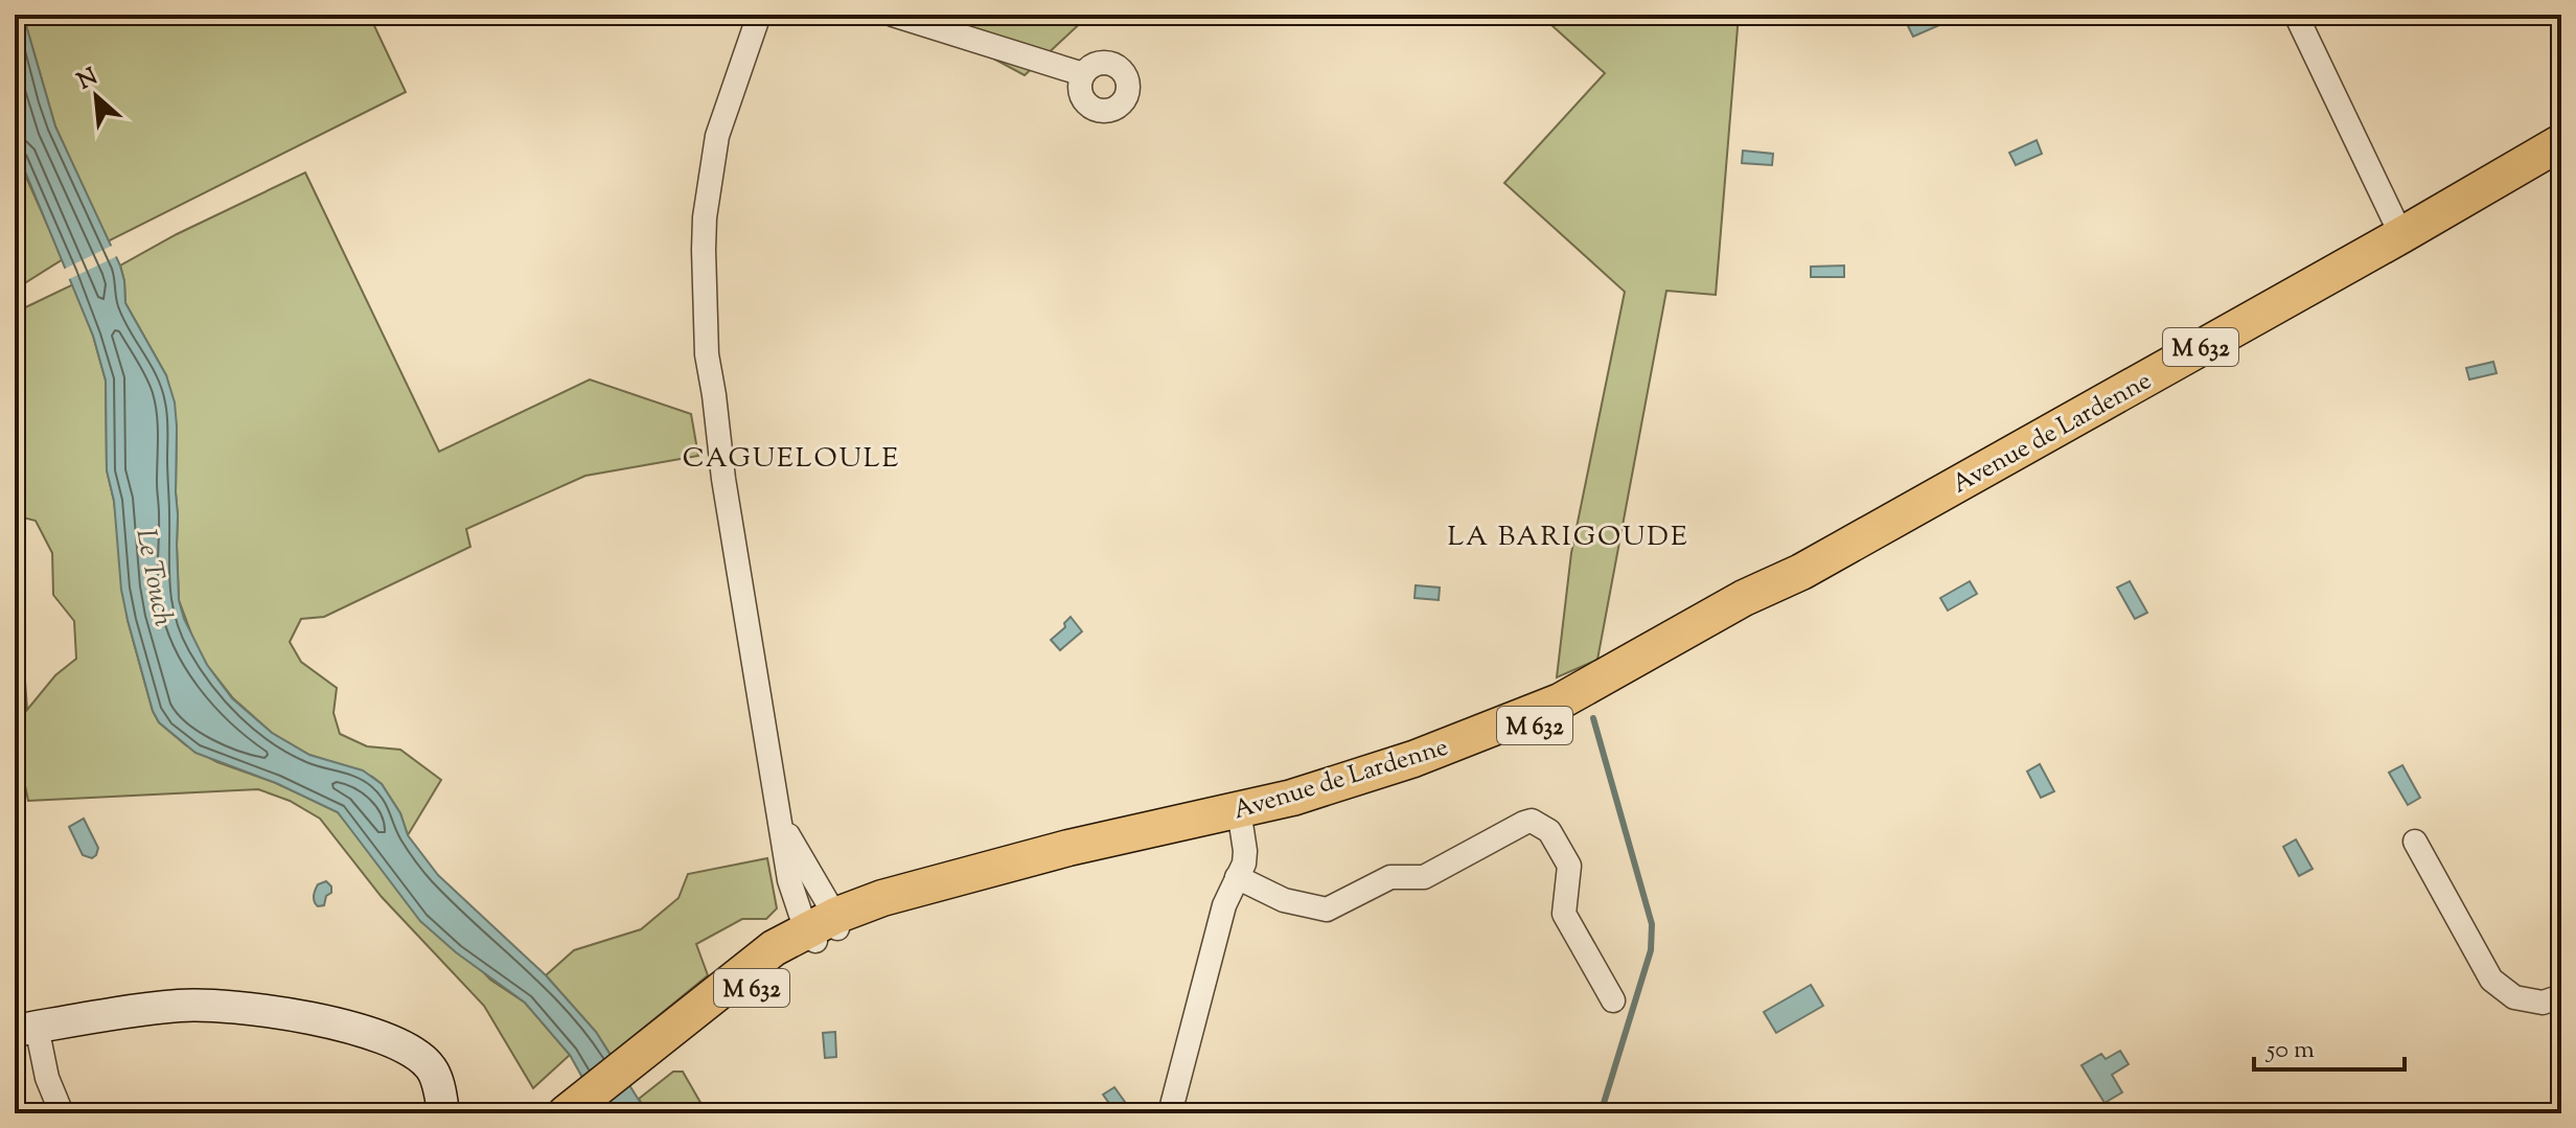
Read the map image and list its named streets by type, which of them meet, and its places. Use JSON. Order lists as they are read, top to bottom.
{
  "streets": {
    "main road": ["M 632", "Avenue de Lardenne"]
  },
  "crossings": [
    ["M 632", "Avenue de Lardenne"]
  ],
  "districts": ["CAGUELOULE", "LA BARIGOUDE"],
  "water": ["Le Touch"],
  "scale_bar": "50 m",
  "north": "top left"
}
